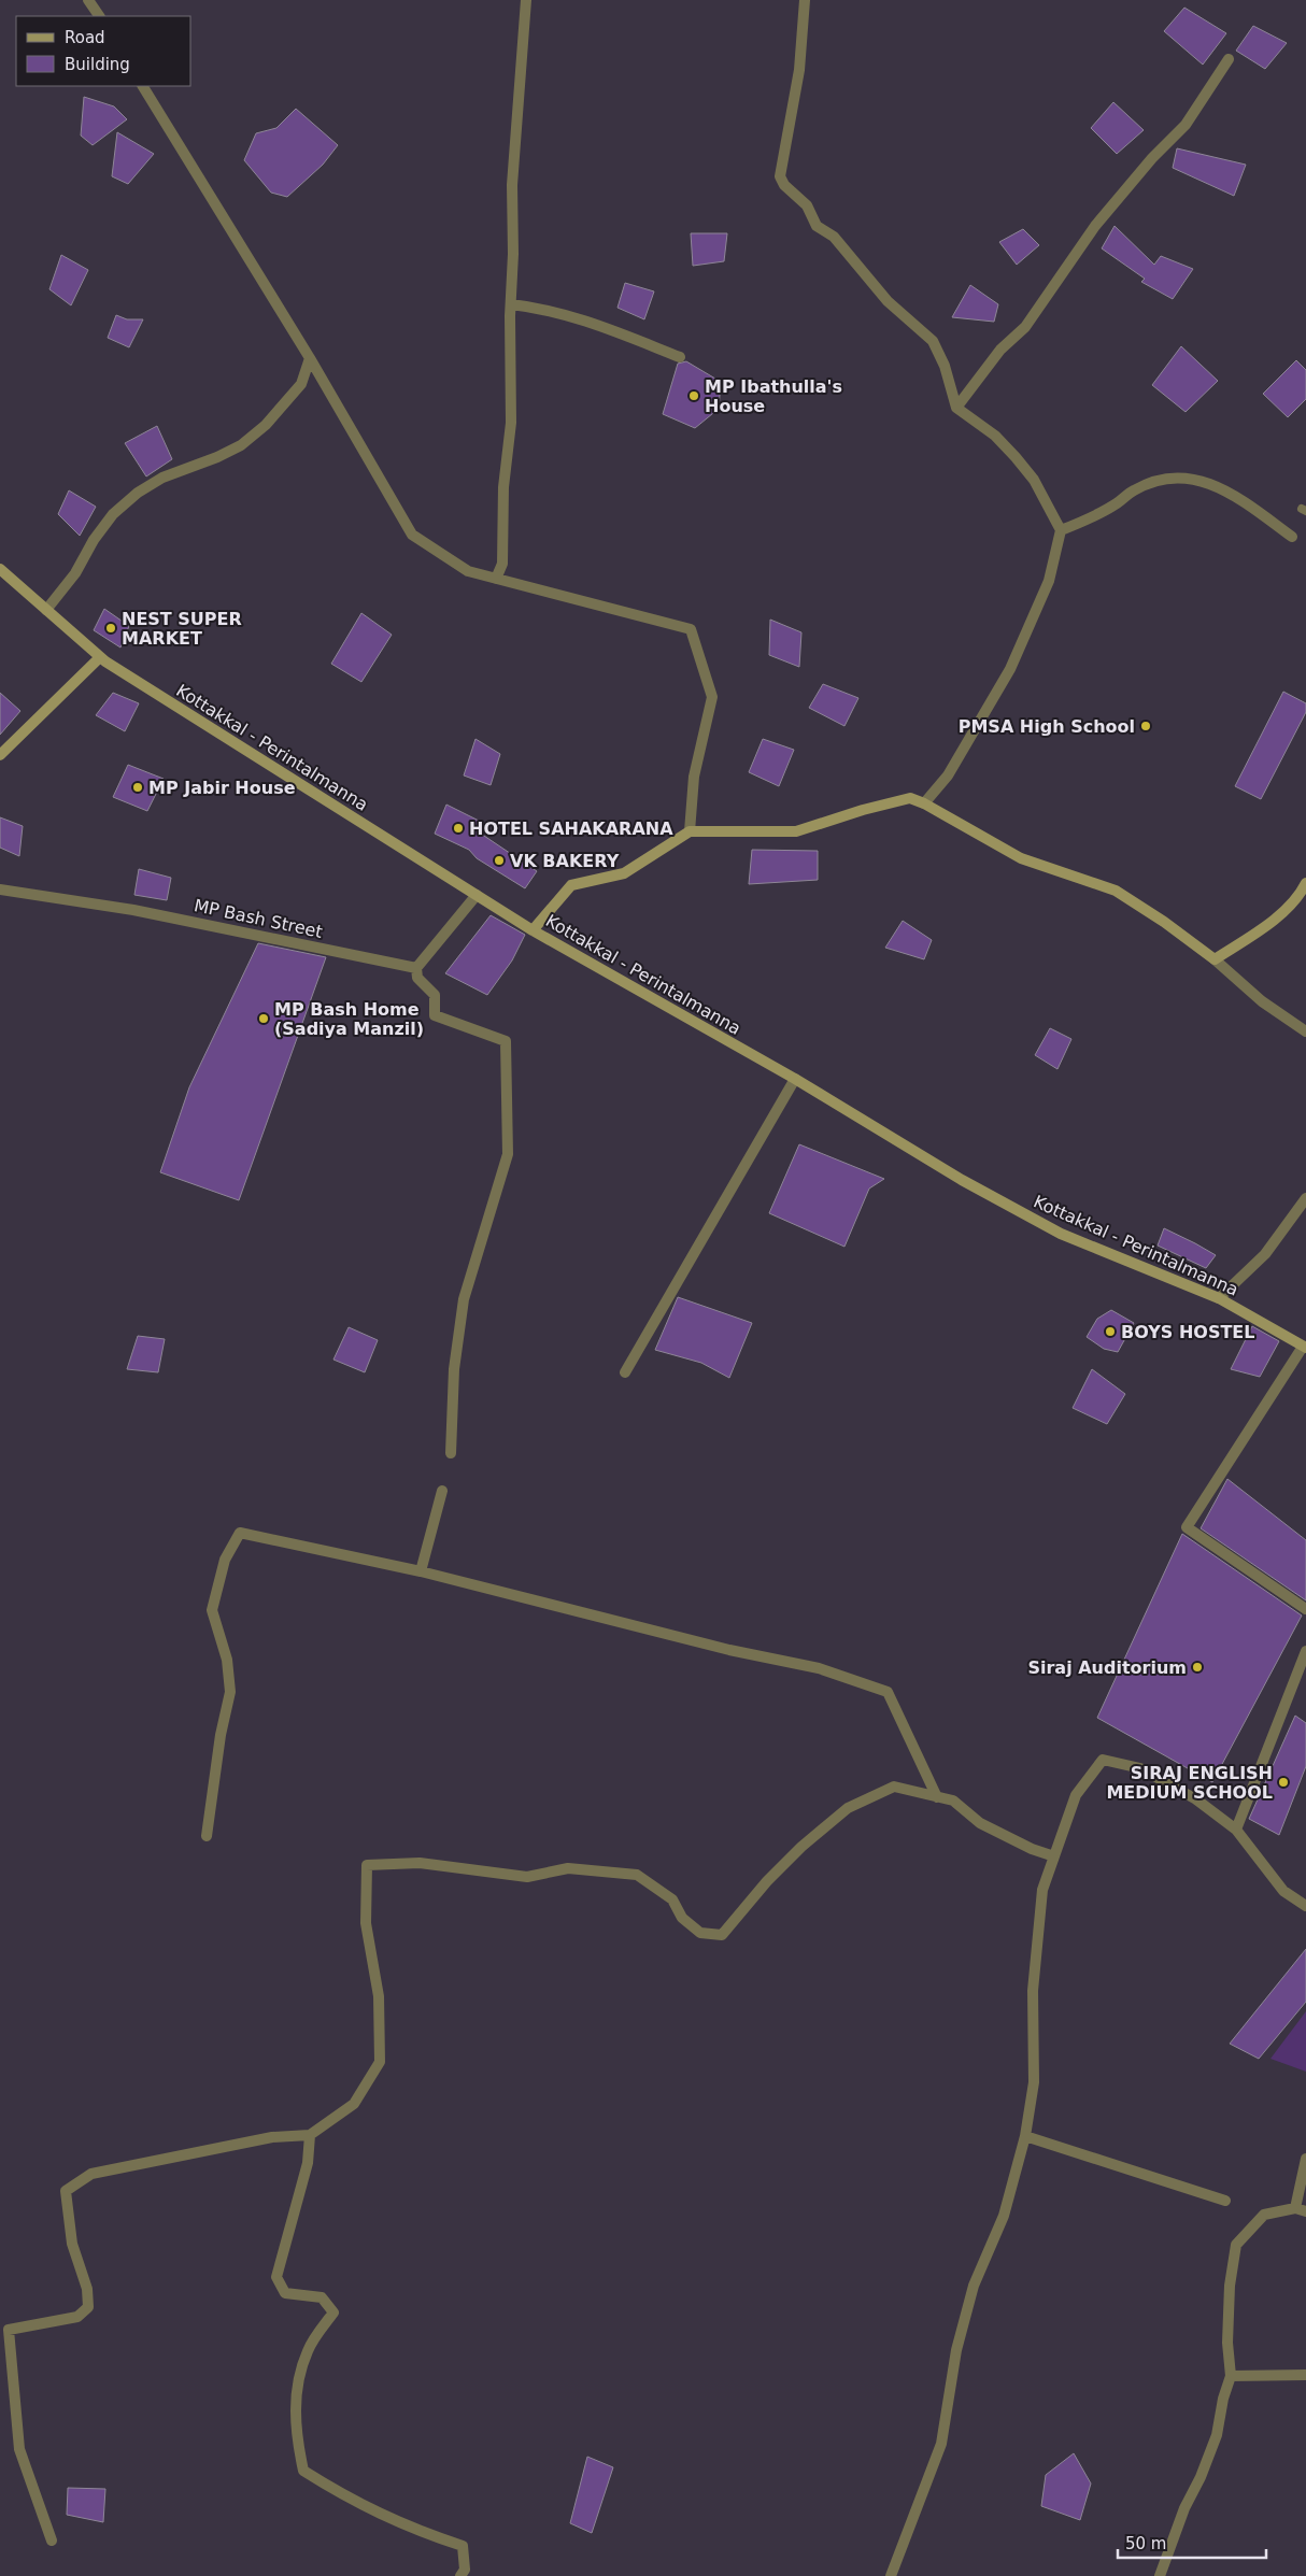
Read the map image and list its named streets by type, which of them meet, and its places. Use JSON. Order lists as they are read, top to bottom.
{
  "streets": {
    "main road": ["Kottakkal - Perintalmanna"],
    "street": ["MP Bash Street"]
  },
  "places": [
    "MP Ibathulla's House",
    "NEST SUPER MARKET",
    "PMSA High School",
    "MP Jabir House",
    "HOTEL SAHAKARANA",
    "VK BAKERY",
    "MP Bash Home (Sadiya Manzil)",
    "BOYS HOSTEL",
    "Siraj Auditorium",
    "SIRAJ ENGLISH MEDIUM SCHOOL"
  ],
  "legend": ["Road", "Building"],
  "scale_bar": "50 m"
}
